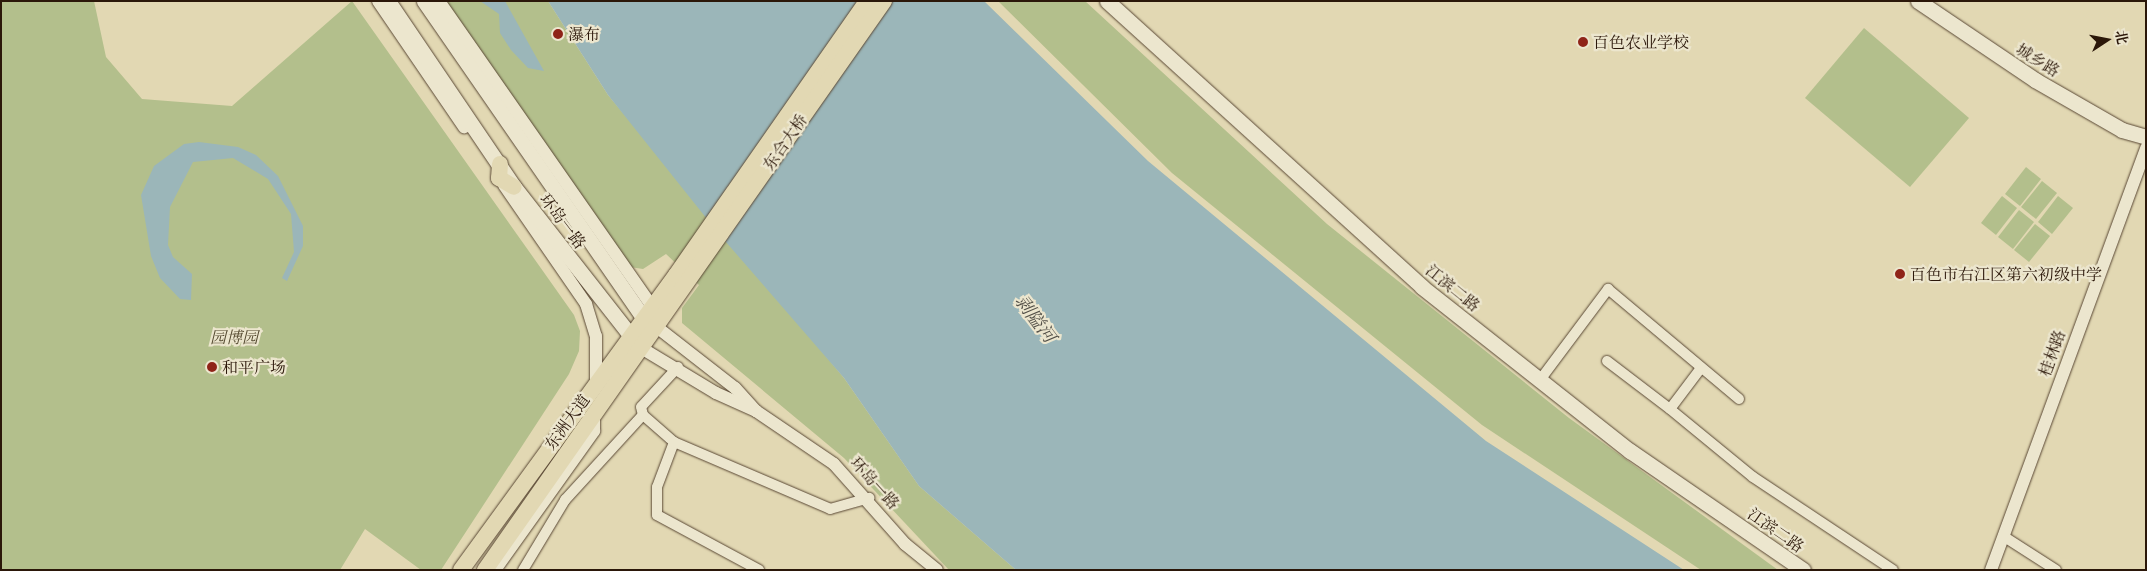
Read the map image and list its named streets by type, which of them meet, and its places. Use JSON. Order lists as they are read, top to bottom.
{
  "streets": {
    "main road": [
      "城乡路",
      "东合大桥",
      "环岛一路",
      "江滨二路",
      "东洲大道"
    ],
    "street": ["桂林路"]
  },
  "crossings": [
    ["东合大桥", "东洲大道"],
    ["环岛一路", "东洲大道"]
  ],
  "water": ["剥隘河"],
  "parks": ["园博园"],
  "places": [
    "瀑布",
    "百色农业学校",
    "百色市右江区第六初级中学",
    "和平广场"
  ],
  "north": "right"
}
